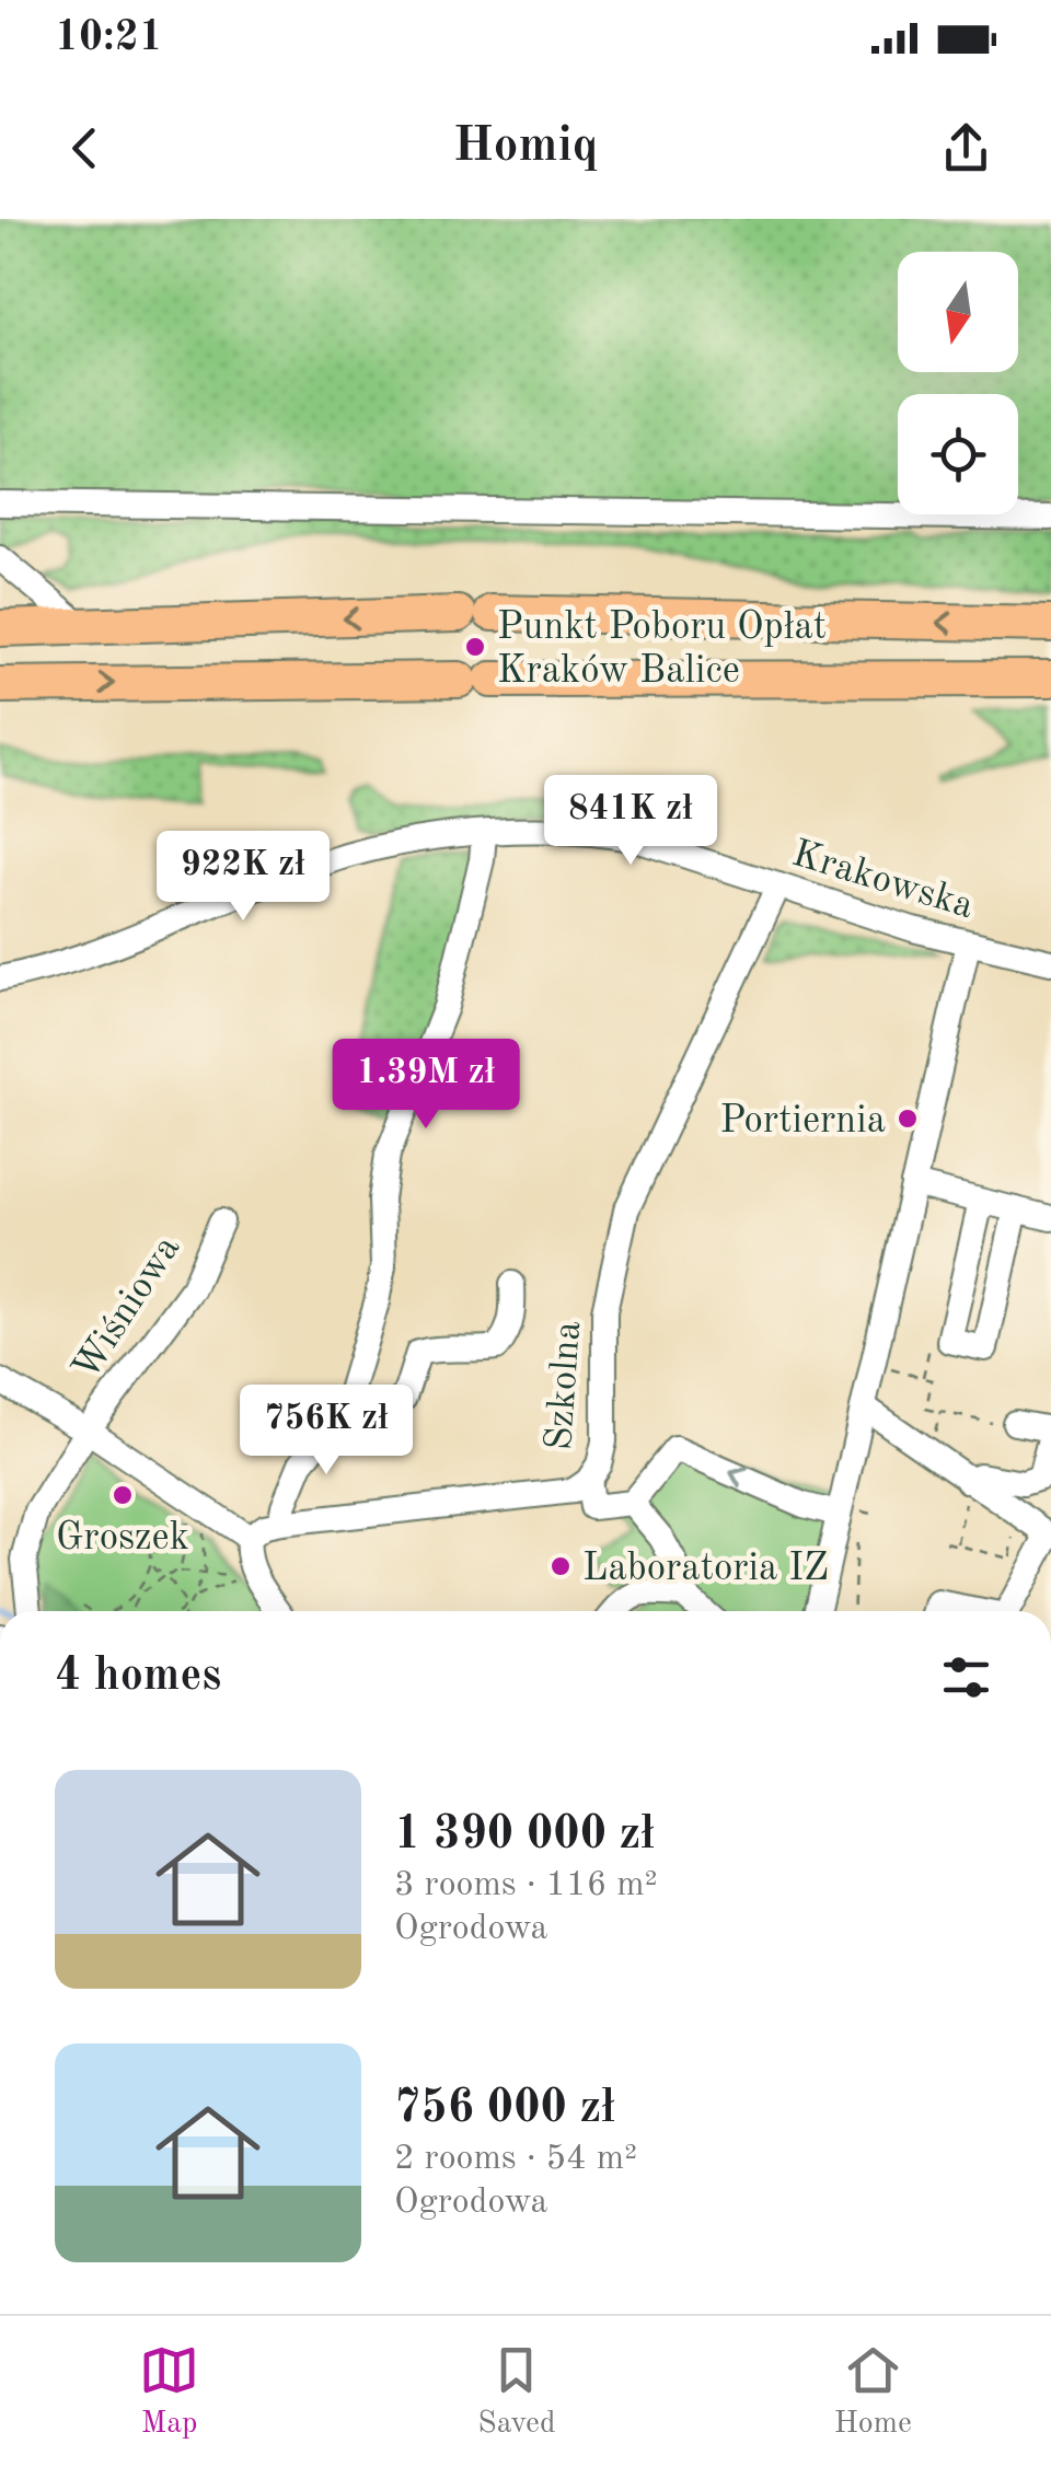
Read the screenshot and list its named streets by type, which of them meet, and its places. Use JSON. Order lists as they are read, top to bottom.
{
  "streets": {
    "street": ["Krakowska", "Wiśniowa", "Szkolna"]
  },
  "crossings": [
    ["Krakowska", "Szkolna"]
  ],
  "places": [
    "Punkt Poboru Opłat Kraków Balice",
    "Portiernia",
    "Groszek",
    "Laboratoria IZ"
  ],
  "north": "bottom",
  "page": {
    "status": "10:21",
    "header": "Homiq",
    "price": [
      "841K zł",
      "922K zł",
      "1.39M zł",
      "756K zł"
    ],
    "heading": "4 homes",
    "list": [
      {
        "name": "1 390 000 zł",
        "note": "3 rooms · 116 m² · Ogrodowa"
      },
      {
        "name": "756 000 zł",
        "note": "2 rooms · 54 m² · Ogrodowa"
      }
    ],
    "tabs": ["Map", "Saved", "Home"]
  }
}
